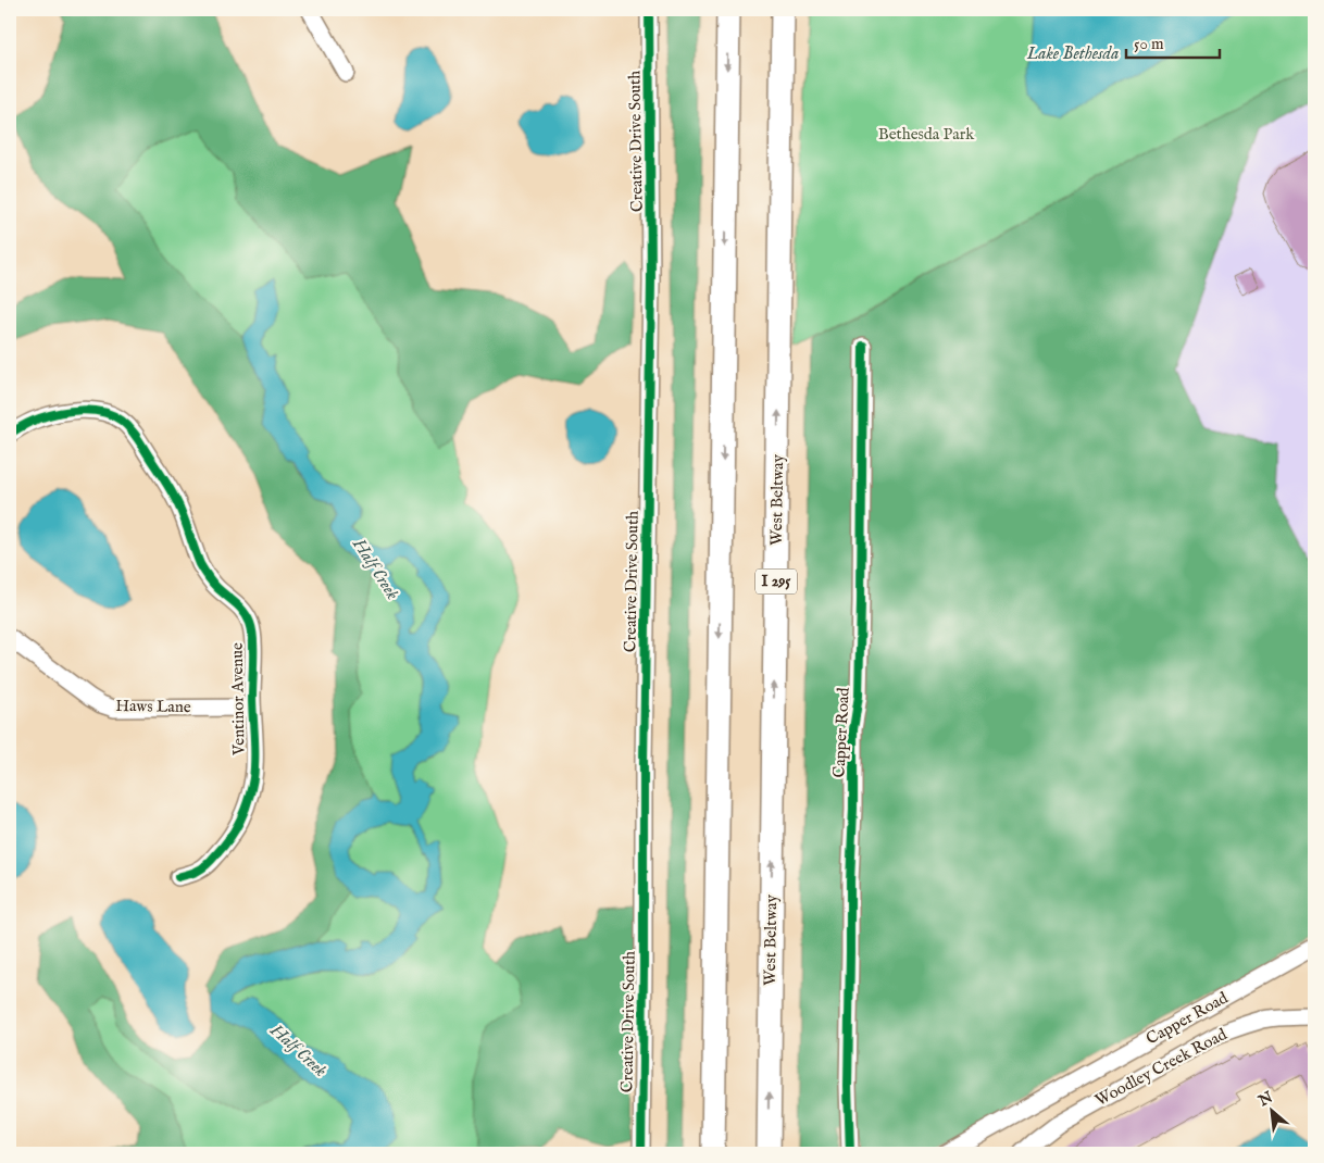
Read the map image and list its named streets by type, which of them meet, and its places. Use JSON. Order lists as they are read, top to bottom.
{
  "streets": {
    "highway": ["West Beltway", "I 295"],
    "street": [
      "Creative Drive South",
      "Ventinor Avenue",
      "Haws Lane",
      "Capper Road",
      "Woodley Creek Road"
    ]
  },
  "crossings": [
    ["Ventinor Avenue", "Haws Lane"]
  ],
  "water": ["Lake Bethesda", "Half Creek"],
  "parks": ["Bethesda Park"],
  "scale_bar": "50 m",
  "north": "top left"
}
